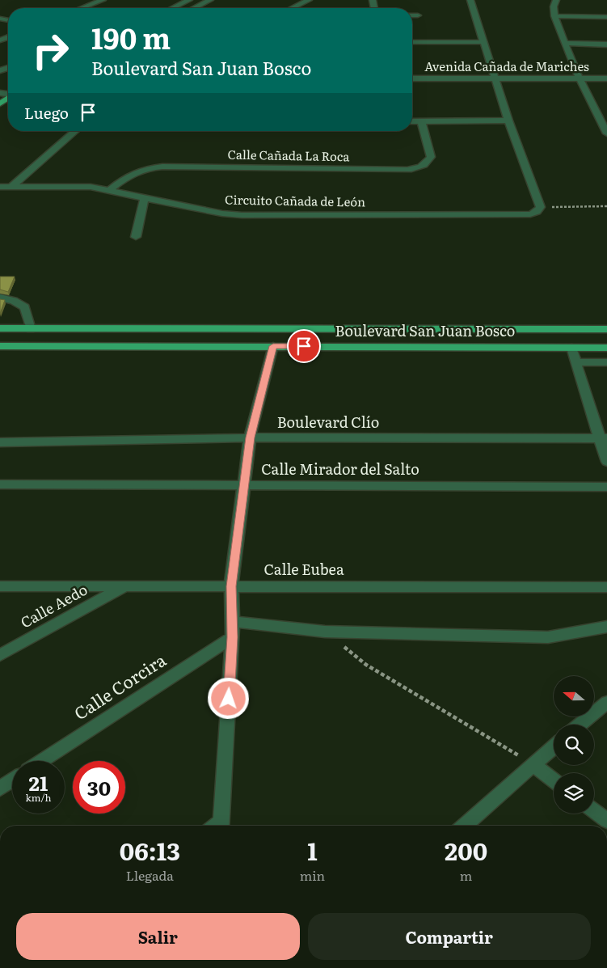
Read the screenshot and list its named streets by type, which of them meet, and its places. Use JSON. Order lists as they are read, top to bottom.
{
  "streets": {
    "main road": ["Boulevard San Juan Bosco"],
    "street": [
      "Avenida Cañada de Mariches",
      "Calle Cañada La Roca",
      "Circuito Cañada de León",
      "Boulevard Clío",
      "Calle Mirador del Salto",
      "Calle Eubea",
      "Calle Aedo",
      "Calle Corcira"
    ]
  },
  "crossings": [
    ["Calle Cañada La Roca", "Circuito Cañada de León"],
    ["Calle Eubea", "Calle Aedo"]
  ],
  "north": "left",
  "page": {
    "turn": ["190 m", "Boulevard San Juan Bosco"],
    "then": "Luego",
    "speed": "21 km/h",
    "limit": "30",
    "eta": [
      "06:13",
      "Llegada",
      "1",
      "min",
      "200",
      "m"
    ],
    "buttons": ["Salir", "Compartir"]
  }
}
